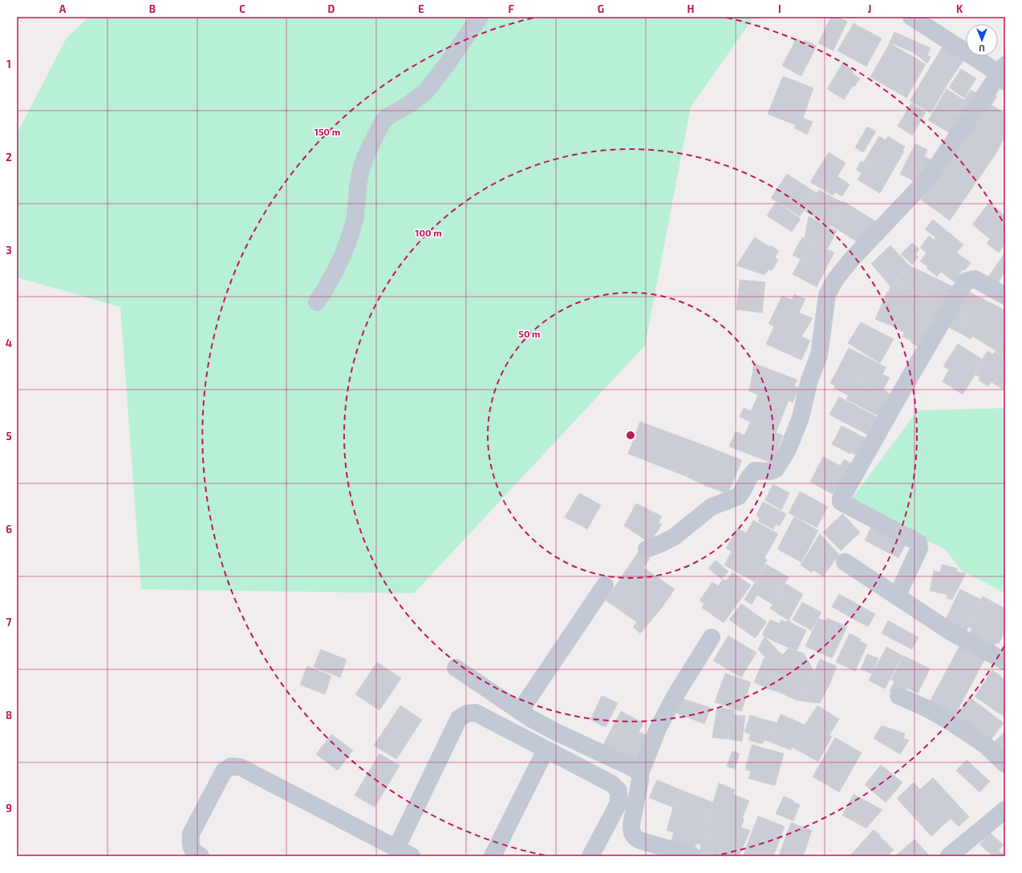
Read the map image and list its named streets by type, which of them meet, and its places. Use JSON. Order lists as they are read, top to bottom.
{
  "north": "bottom",
  "grid": {
    "columns": [
      "A",
      "B",
      "C",
      "D",
      "E",
      "F",
      "G",
      "H",
      "I",
      "J",
      "K"
    ],
    "rows": [
      "1",
      "2",
      "3",
      "4",
      "5",
      "6",
      "7",
      "8",
      "9"
    ]
  },
  "rings": ["150 m", "100 m", "50 m"]
}
